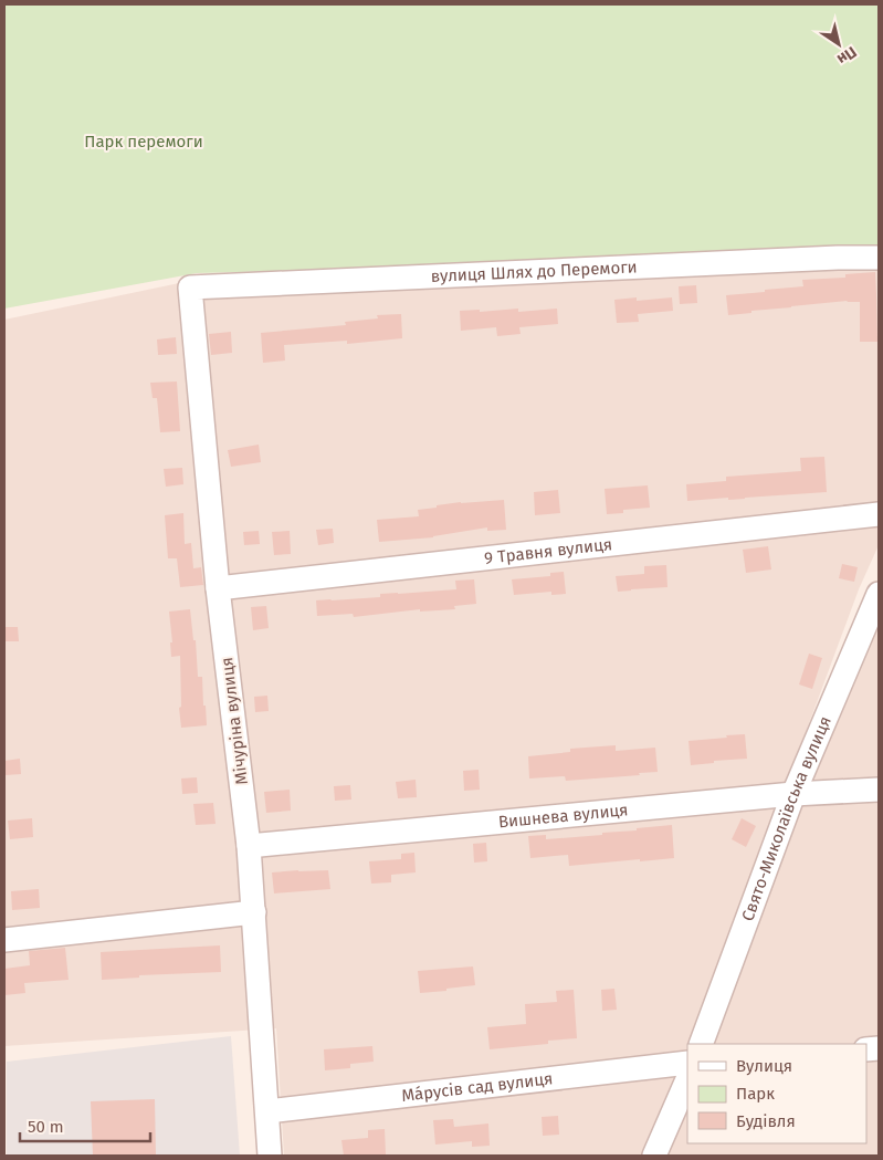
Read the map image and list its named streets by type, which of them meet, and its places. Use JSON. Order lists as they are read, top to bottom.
{
  "streets": {
    "street": [
      "вулиця Шлях до Перемоги",
      "9 Травня вулиця",
      "Мічуріна вулиця",
      "Вишнева вулиця",
      "Свято-Миколаївська вулиця",
      "Мáрусів сад вулиця"
    ]
  },
  "crossings": [
    ["вулиця Шлях до Перемоги", "Мічуріна вулиця"],
    ["9 Травня вулиця", "Мічуріна вулиця"],
    ["Мічуріна вулиця", "Вишнева вулиця"],
    ["Мічуріна вулиця", "Мáрусів сад вулиця"],
    ["Вишнева вулиця", "Свято-Миколаївська вулиця"]
  ],
  "parks": ["Парк перемоги"],
  "legend": ["Вулиця", "Парк", "Будівля"],
  "scale_bar": "50 m",
  "north": "bottom right"
}
